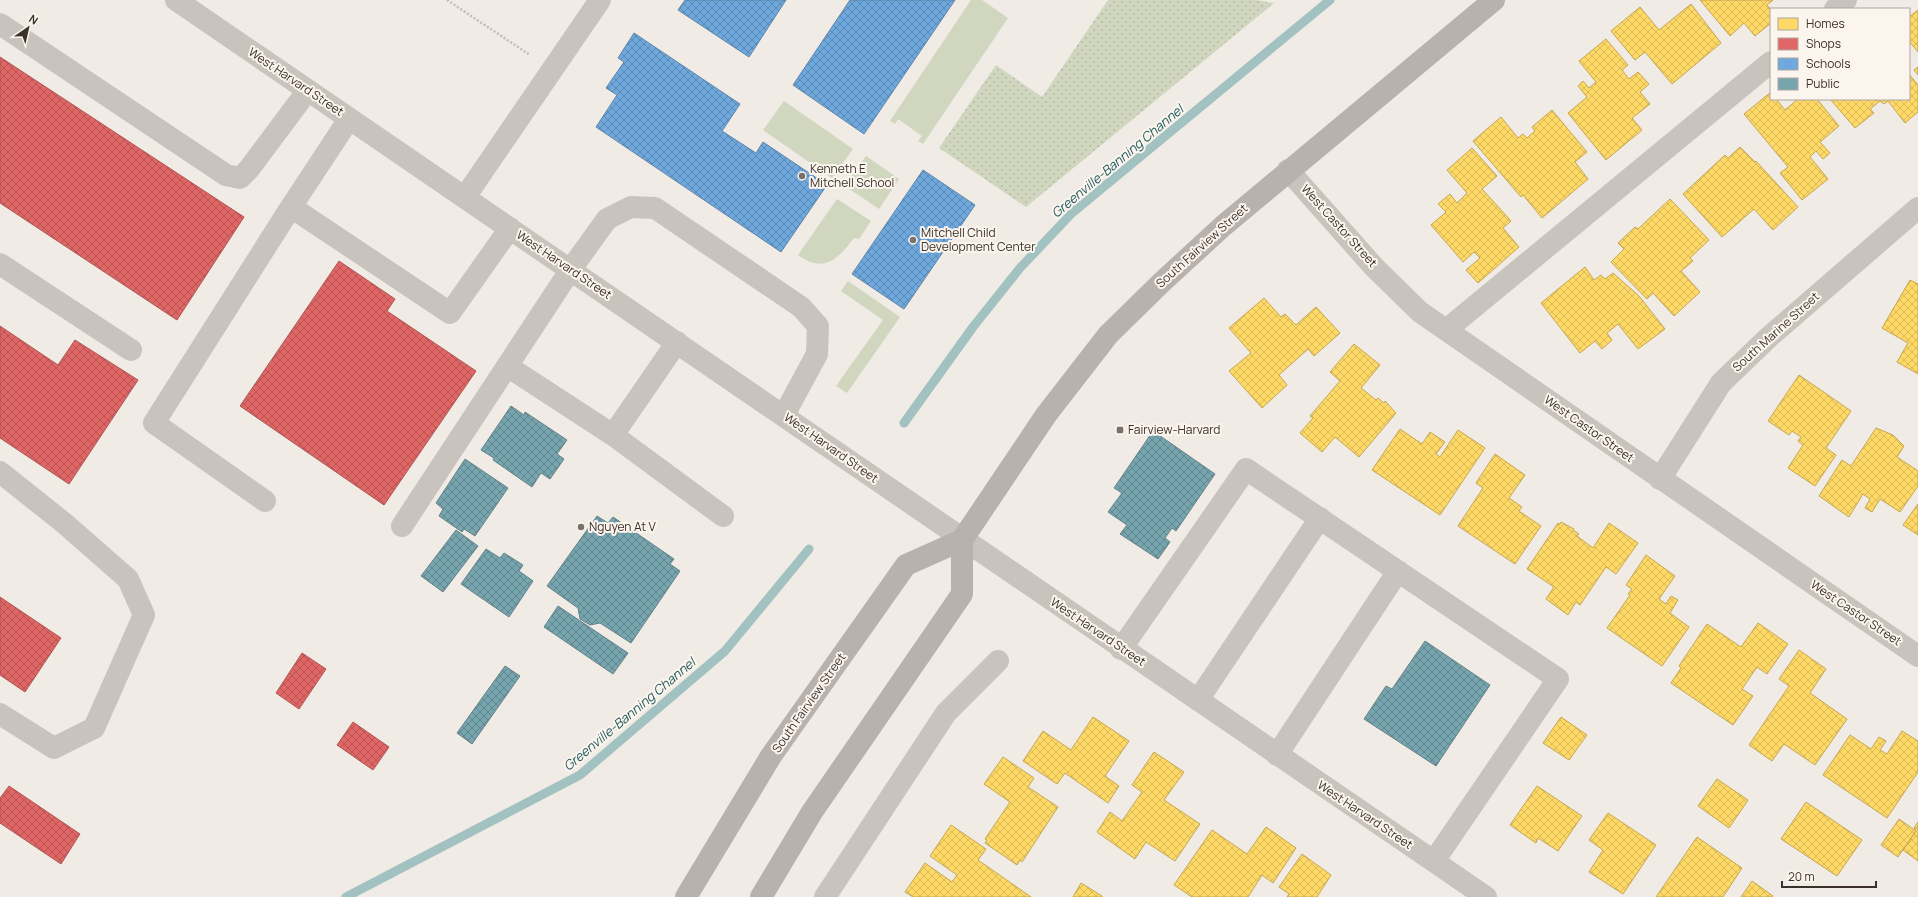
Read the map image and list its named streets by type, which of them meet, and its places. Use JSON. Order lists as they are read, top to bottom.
{
  "streets": {
    "main road": ["South Fairview Street"],
    "street": ["West Harvard Street", "West Castor Street", "South Marine Street"]
  },
  "crossings": [
    ["West Harvard Street", "South Fairview Street"],
    ["West Castor Street", "South Fairview Street"],
    ["West Castor Street", "South Marine Street"]
  ],
  "water": ["Greenville-Banning Channel"],
  "places": {
    "other": ["Kenneth E Mitchell School", "Mitchell Child Development Center", "Nguyen At V"],
    "transit": ["Fairview-Harvard"]
  },
  "legend": [
    "Homes",
    "Shops",
    "Schools",
    "Public"
  ],
  "scale_bar": "20 m",
  "north": "top right"
}
